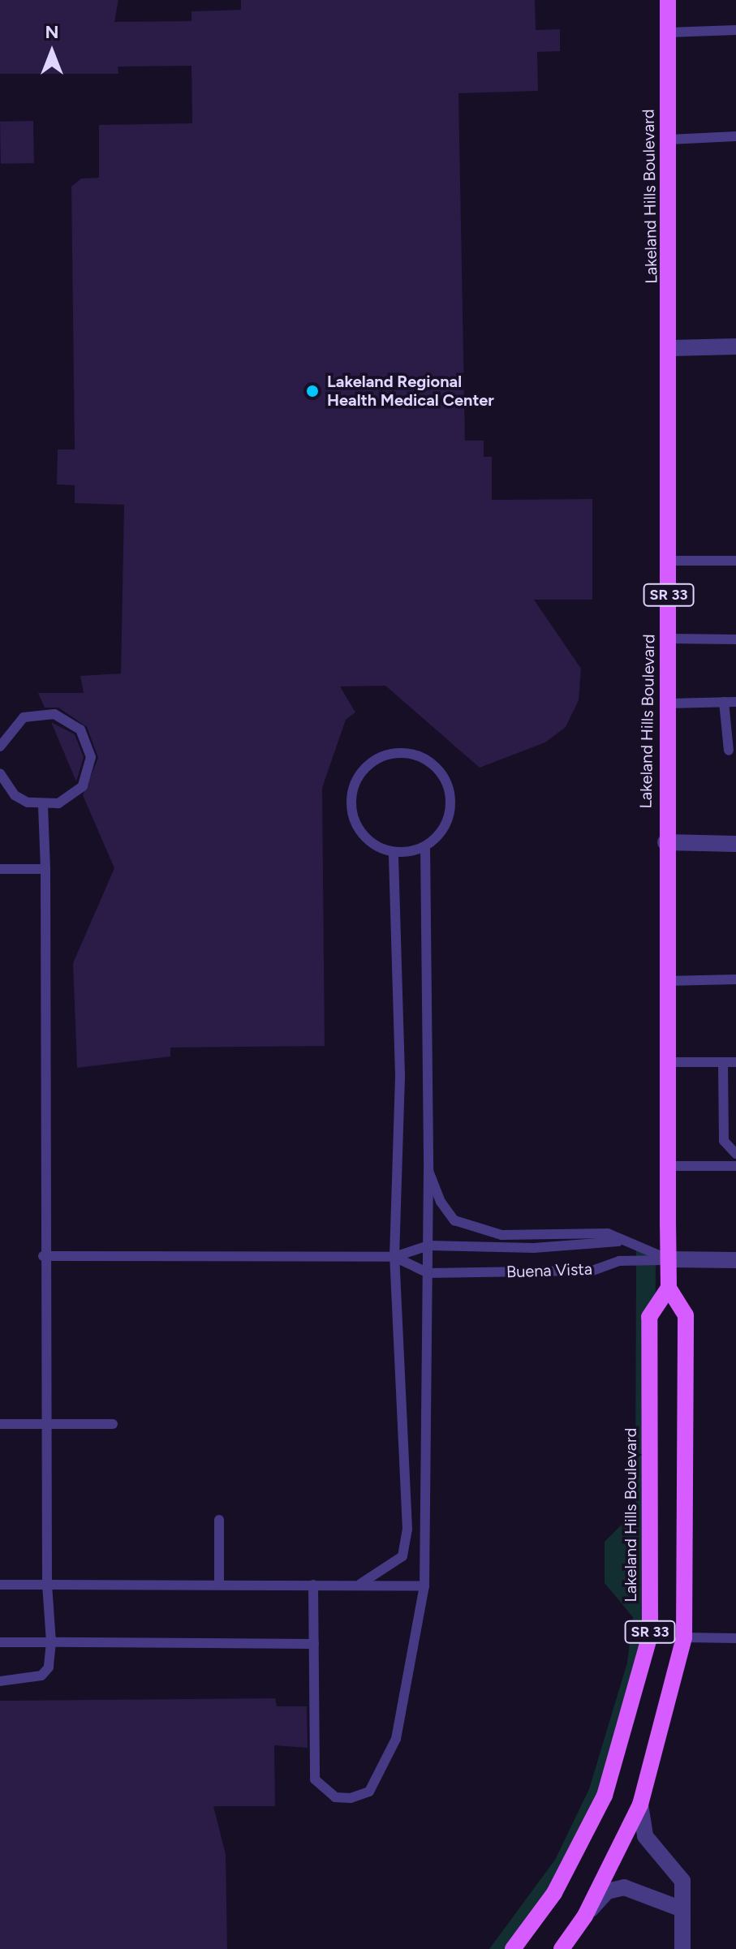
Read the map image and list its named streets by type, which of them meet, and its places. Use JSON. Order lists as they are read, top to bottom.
{
  "streets": {
    "main road": ["Lakeland Hills Boulevard", "SR 33"],
    "lane": ["Buena Vista"]
  },
  "crossings": [
    ["Lakeland Hills Boulevard", "SR 33"],
    ["Lakeland Hills Boulevard", "Buena Vista"]
  ],
  "places": ["Lakeland Regional Health Medical Center"],
  "north": "top"
}
